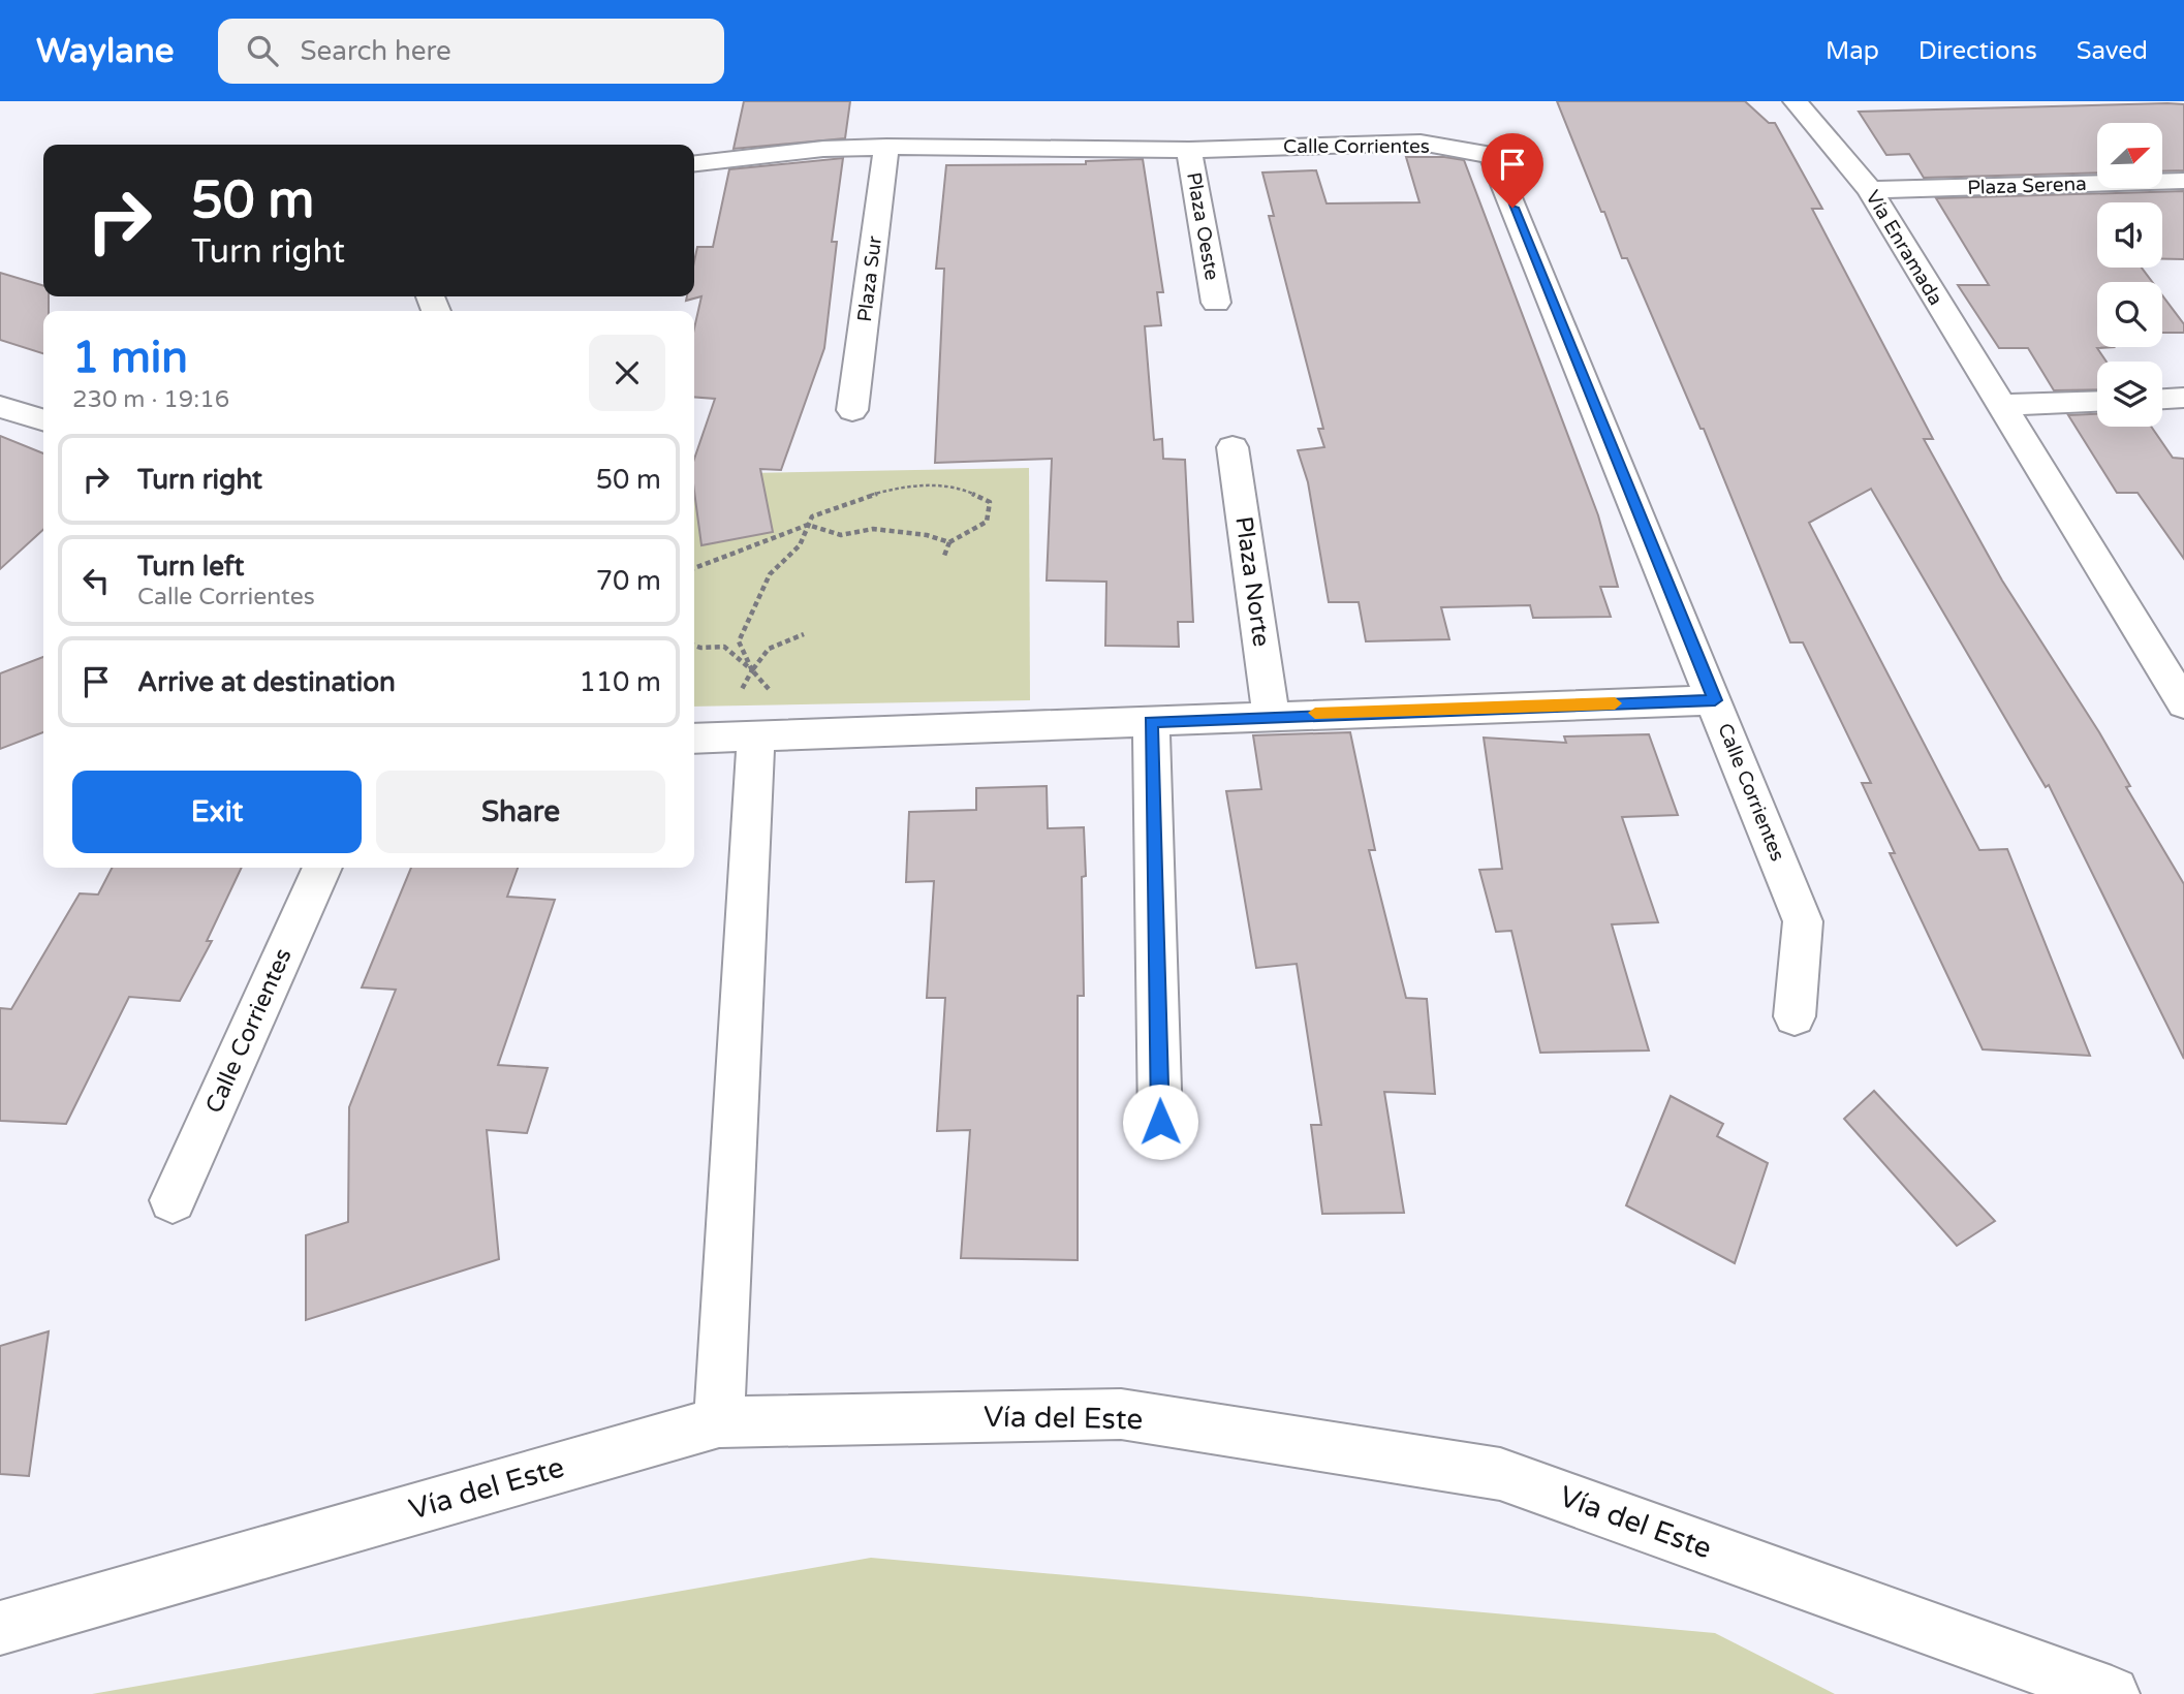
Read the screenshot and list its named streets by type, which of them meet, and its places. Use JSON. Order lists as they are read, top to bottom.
{
  "streets": {
    "street": [
      "Calle Corrientes",
      "Plaza Serena",
      "Plaza Oeste",
      "Vía Enramada",
      "Plaza Sur",
      "Plaza Norte",
      "Vía del Este"
    ]
  },
  "crossings": [
    ["Calle Corrientes", "Plaza Oeste"],
    ["Calle Corrientes", "Plaza Sur"],
    ["Plaza Serena", "Vía Enramada"]
  ],
  "north": "top right",
  "page": {
    "header": "Waylane",
    "search": "Search here",
    "nav": ["Map", "Directions", "Saved"],
    "turn": ["50 m", "Turn right"],
    "heading": ["1 min", "230 m · 19:16"],
    "list": [
      {
        "name": "Turn right",
        "value": "50 m"
      },
      {
        "name": "Turn left",
        "note": "Calle Corrientes",
        "value": "70 m"
      },
      {
        "name": "Arrive at destination",
        "value": "110 m"
      }
    ],
    "buttons": ["Exit", "Share"]
  }
}
